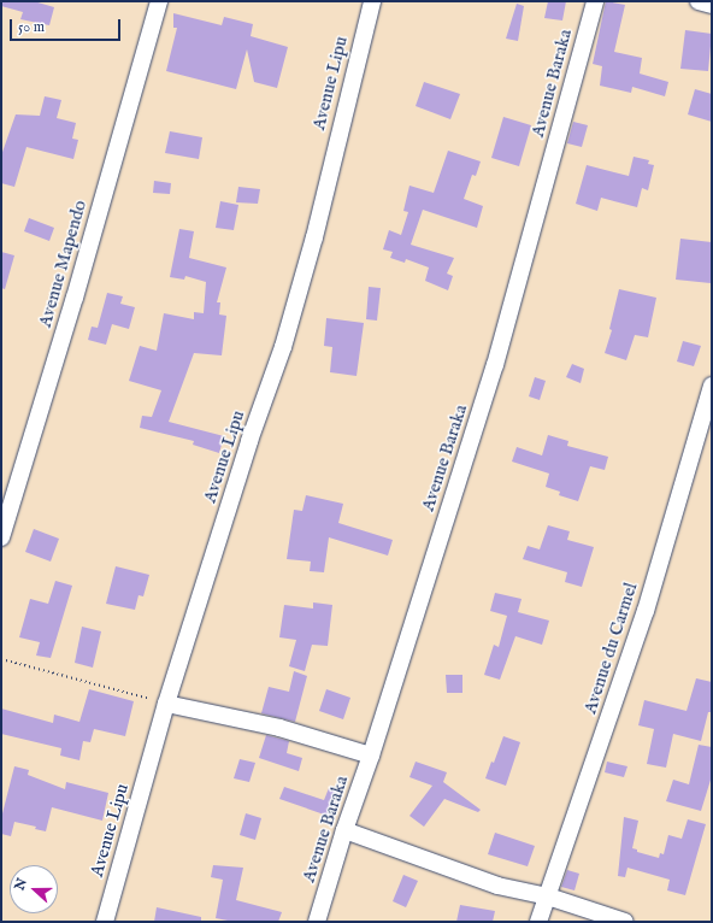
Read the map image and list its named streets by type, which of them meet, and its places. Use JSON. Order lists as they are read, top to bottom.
{
  "streets": {
    "street": [
      "Avenue Lipu",
      "Avenue Baraka",
      "Avenue Mapendo",
      "Avenue du Carmel"
    ]
  },
  "scale_bar": "50 m",
  "north": "left"
}
